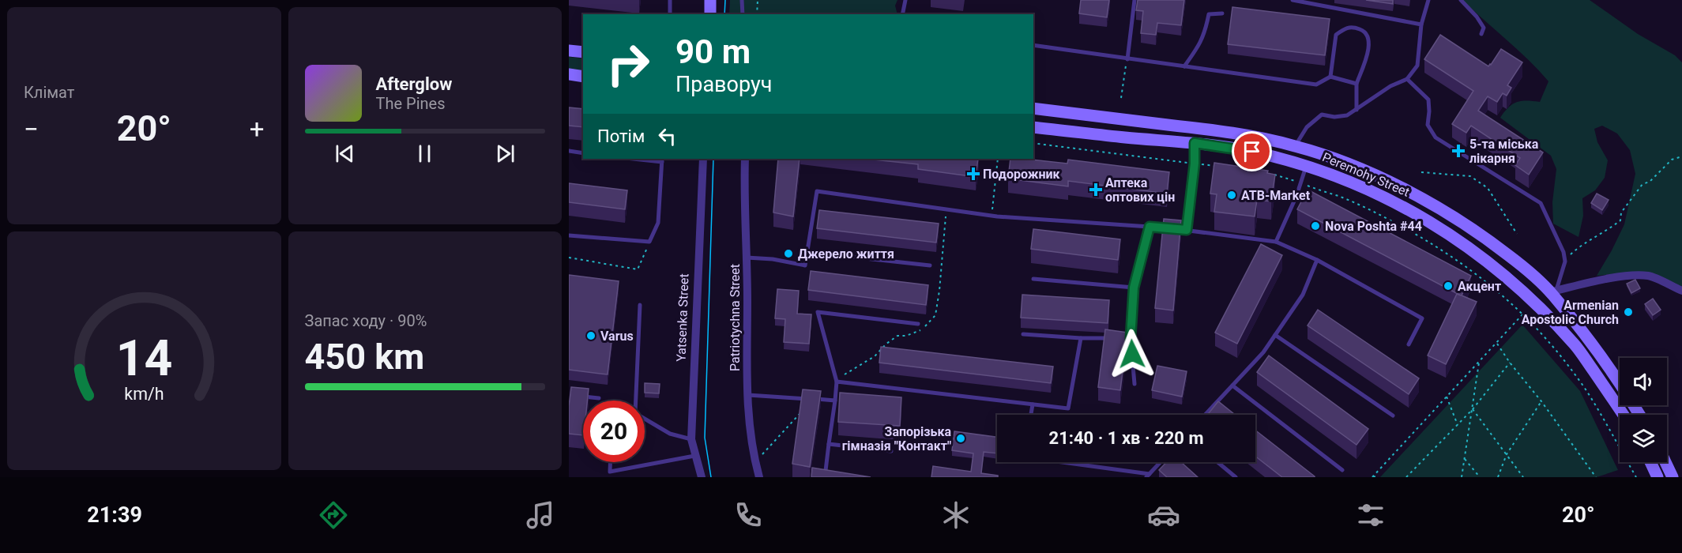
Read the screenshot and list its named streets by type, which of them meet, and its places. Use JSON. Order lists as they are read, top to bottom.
{
  "streets": {
    "main road": ["Peremohy Street"],
    "street": ["Yatsenka Street", "Patriotychna Street"]
  },
  "places": {
    "health": ["5-та міська лікарня", "Подорожник", "Аптека оптових цін"],
    "other": [
      "ATB-Market",
      "Nova Poshta #44",
      "Джерело життя",
      "Акцент",
      "Armenian Apostolic Church",
      "Varus",
      "Запорізька гімназія \"Контакт\""
    ]
  },
  "page": {
    "tile": [
      "Клімат",
      ["Запас ходу · 90%", "450 km"]
    ],
    "turn": ["90 m", "Праворуч"],
    "song": ["Afterglow", "The Pines"],
    "heat": ["−", "20°", "+"],
    "then": "Потім",
    "limit": "20",
    "trip": "21:40 · 1 хв · 220 m",
    "tabs": ["21:39", "20°"],
    "gauge": ["14", "km/h"]
  }
}
